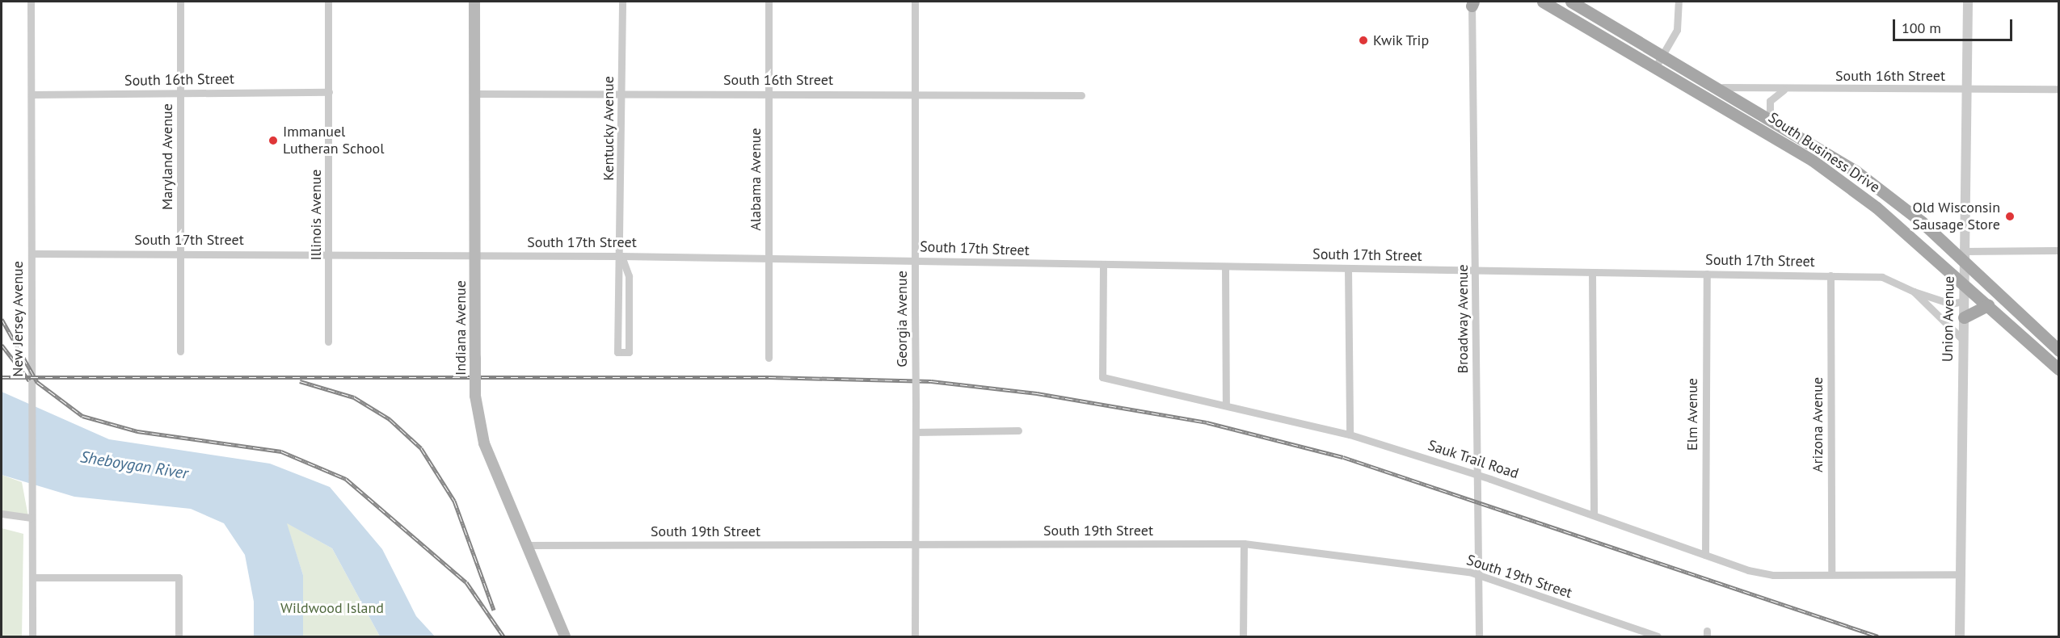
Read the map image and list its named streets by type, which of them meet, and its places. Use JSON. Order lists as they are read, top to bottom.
{
  "streets": {
    "main road": ["South Business Drive", "Indiana Avenue"],
    "street": [
      "South 16th Street",
      "Kentucky Avenue",
      "Maryland Avenue",
      "Alabama Avenue",
      "Illinois Avenue",
      "South 17th Street",
      "New Jersey Avenue",
      "Georgia Avenue",
      "Broadway Avenue",
      "Union Avenue",
      "Elm Avenue",
      "Arizona Avenue",
      "Sauk Trail Road",
      "South 19th Street"
    ]
  },
  "crossings": [
    ["South 16th Street", "Kentucky Avenue"],
    ["South 16th Street", "South Business Drive"],
    ["South 16th Street", "Maryland Avenue"],
    ["South 16th Street", "Alabama Avenue"],
    ["South 16th Street", "Illinois Avenue"],
    ["South 16th Street", "New Jersey Avenue"],
    ["South 16th Street", "Georgia Avenue"],
    ["South 16th Street", "Union Avenue"],
    ["South 16th Street", "Indiana Avenue"],
    ["Kentucky Avenue", "South 17th Street"],
    ["South Business Drive", "Union Avenue"],
    ["Maryland Avenue", "South 17th Street"],
    ["Alabama Avenue", "South 17th Street"],
    ["Illinois Avenue", "South 17th Street"],
    ["South 17th Street", "New Jersey Avenue"],
    ["South 17th Street", "Georgia Avenue"],
    ["South 17th Street", "Broadway Avenue"],
    ["South 17th Street", "Union Avenue"],
    ["South 17th Street", "Indiana Avenue"],
    ["South 17th Street", "Elm Avenue"],
    ["South 17th Street", "Arizona Avenue"],
    ["South 17th Street", "Sauk Trail Road"],
    ["Georgia Avenue", "South 19th Street"],
    ["Broadway Avenue", "Sauk Trail Road"],
    ["Broadway Avenue", "South 19th Street"],
    ["Indiana Avenue", "South 19th Street"],
    ["Elm Avenue", "Sauk Trail Road"],
    ["Arizona Avenue", "Sauk Trail Road"]
  ],
  "water": ["Sheboygan River"],
  "parks": ["Wildwood Island"],
  "places": ["Kwik Trip", "Immanuel Lutheran School", "Old Wisconsin Sausage Store"],
  "scale_bar": "100 m"
}
